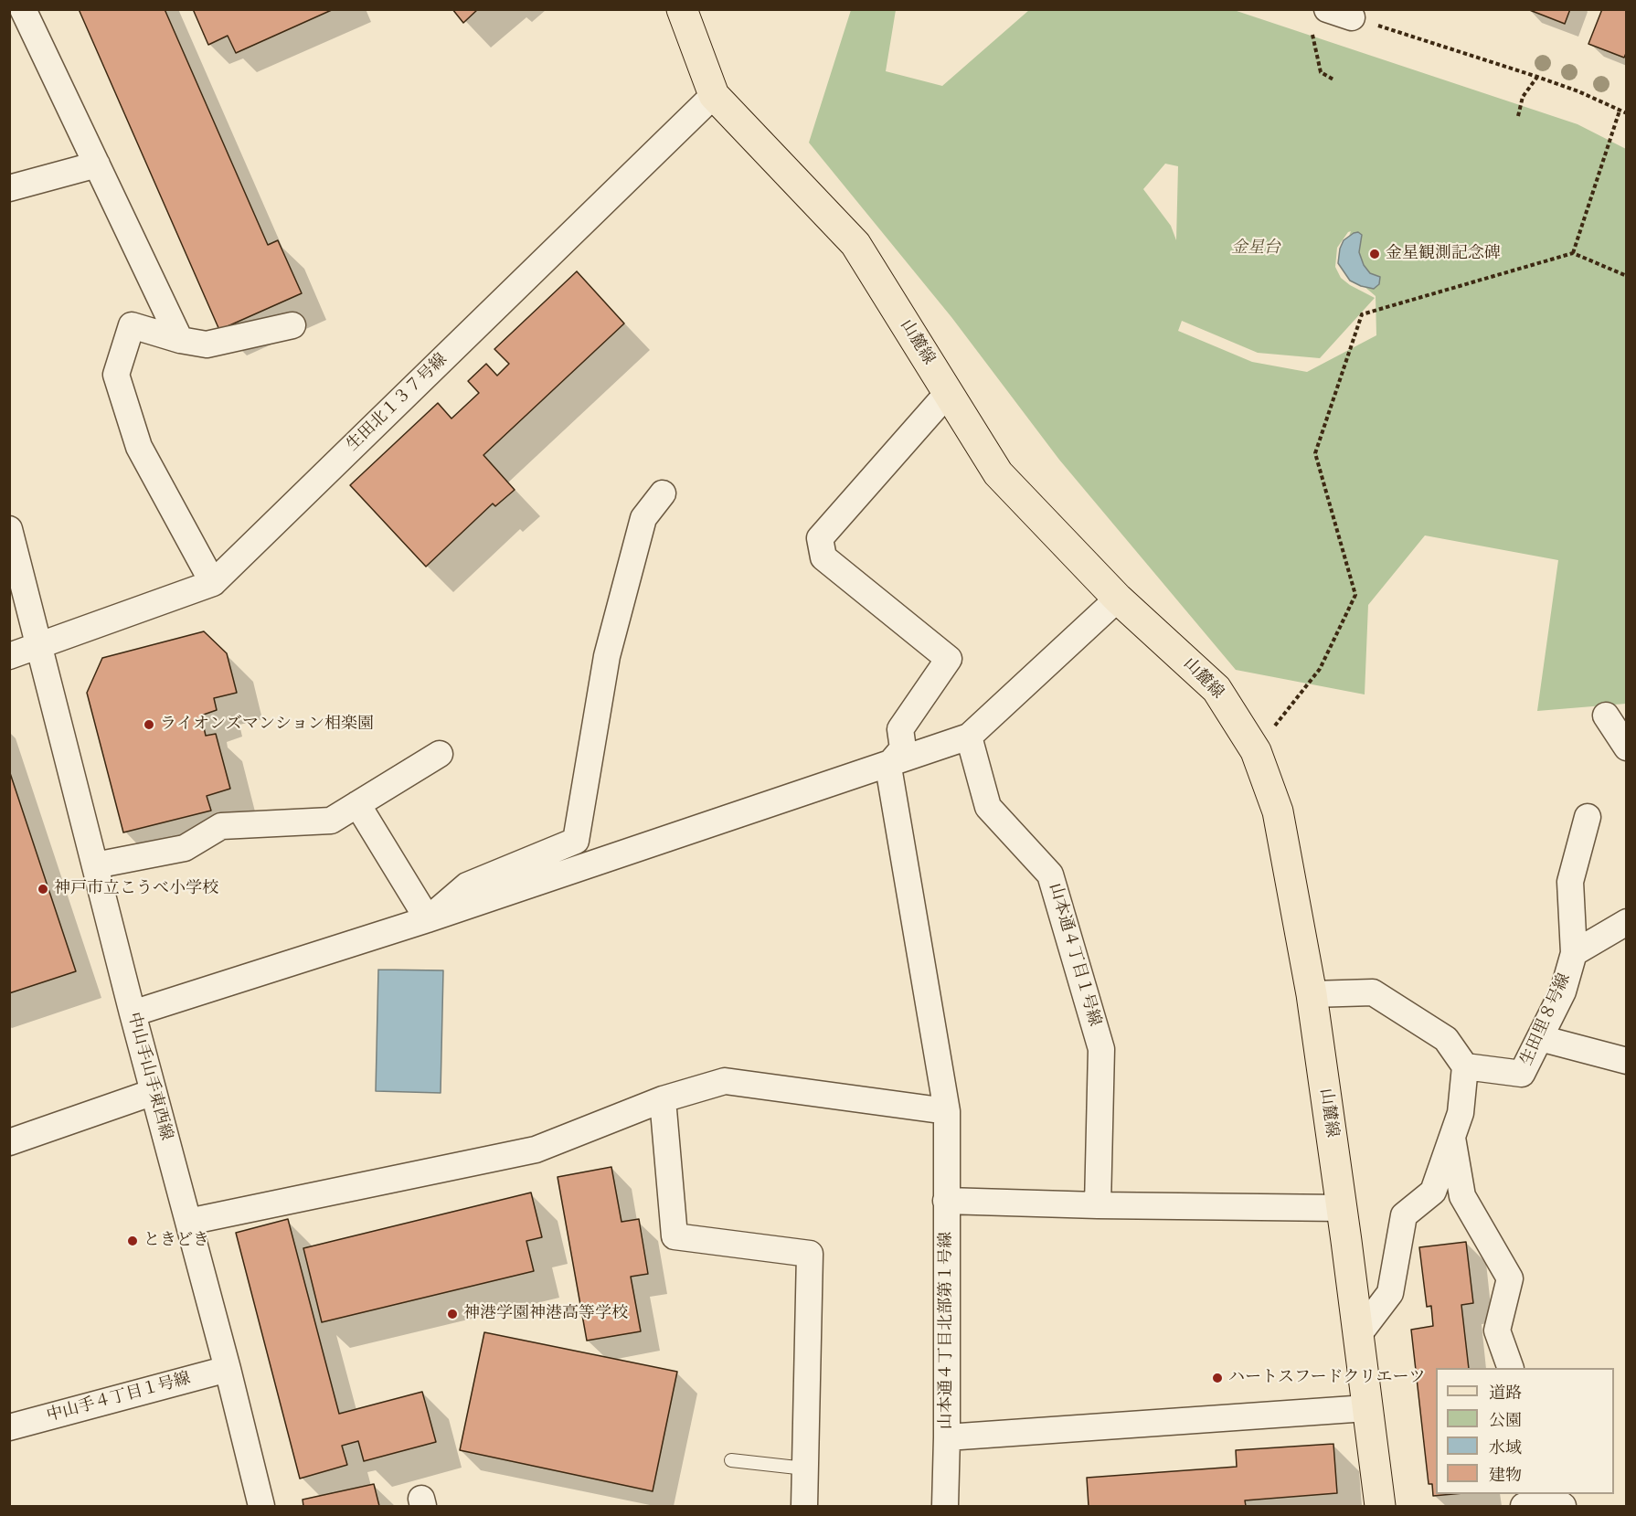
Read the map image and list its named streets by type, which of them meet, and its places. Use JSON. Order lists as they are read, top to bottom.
{
  "streets": {
    "main road": ["山麓線"],
    "street": [
      "生田北１３７号線",
      "山本通４丁目１号線",
      "生田里８号線",
      "中山手山手東西線",
      "山本通４丁目北部第１号線",
      "中山手４丁目１号線"
    ]
  },
  "crossings": [
    ["山麓線", "生田北１３７号線"],
    ["山麓線", "山本通４丁目北部第１号線"],
    ["生田北１３７号線", "中山手山手東西線"],
    ["中山手山手東西線", "中山手４丁目１号線"]
  ],
  "parks": ["金星台"],
  "places": [
    "金星観測記念碑",
    "ライオンズマンション相楽園",
    "神戸市立こうべ小学校",
    "ときどき",
    "神港学園神港高等学校",
    "ハートスフードクリエーツ"
  ],
  "legend": [
    "道路",
    "公園",
    "水域",
    "建物"
  ]
}
